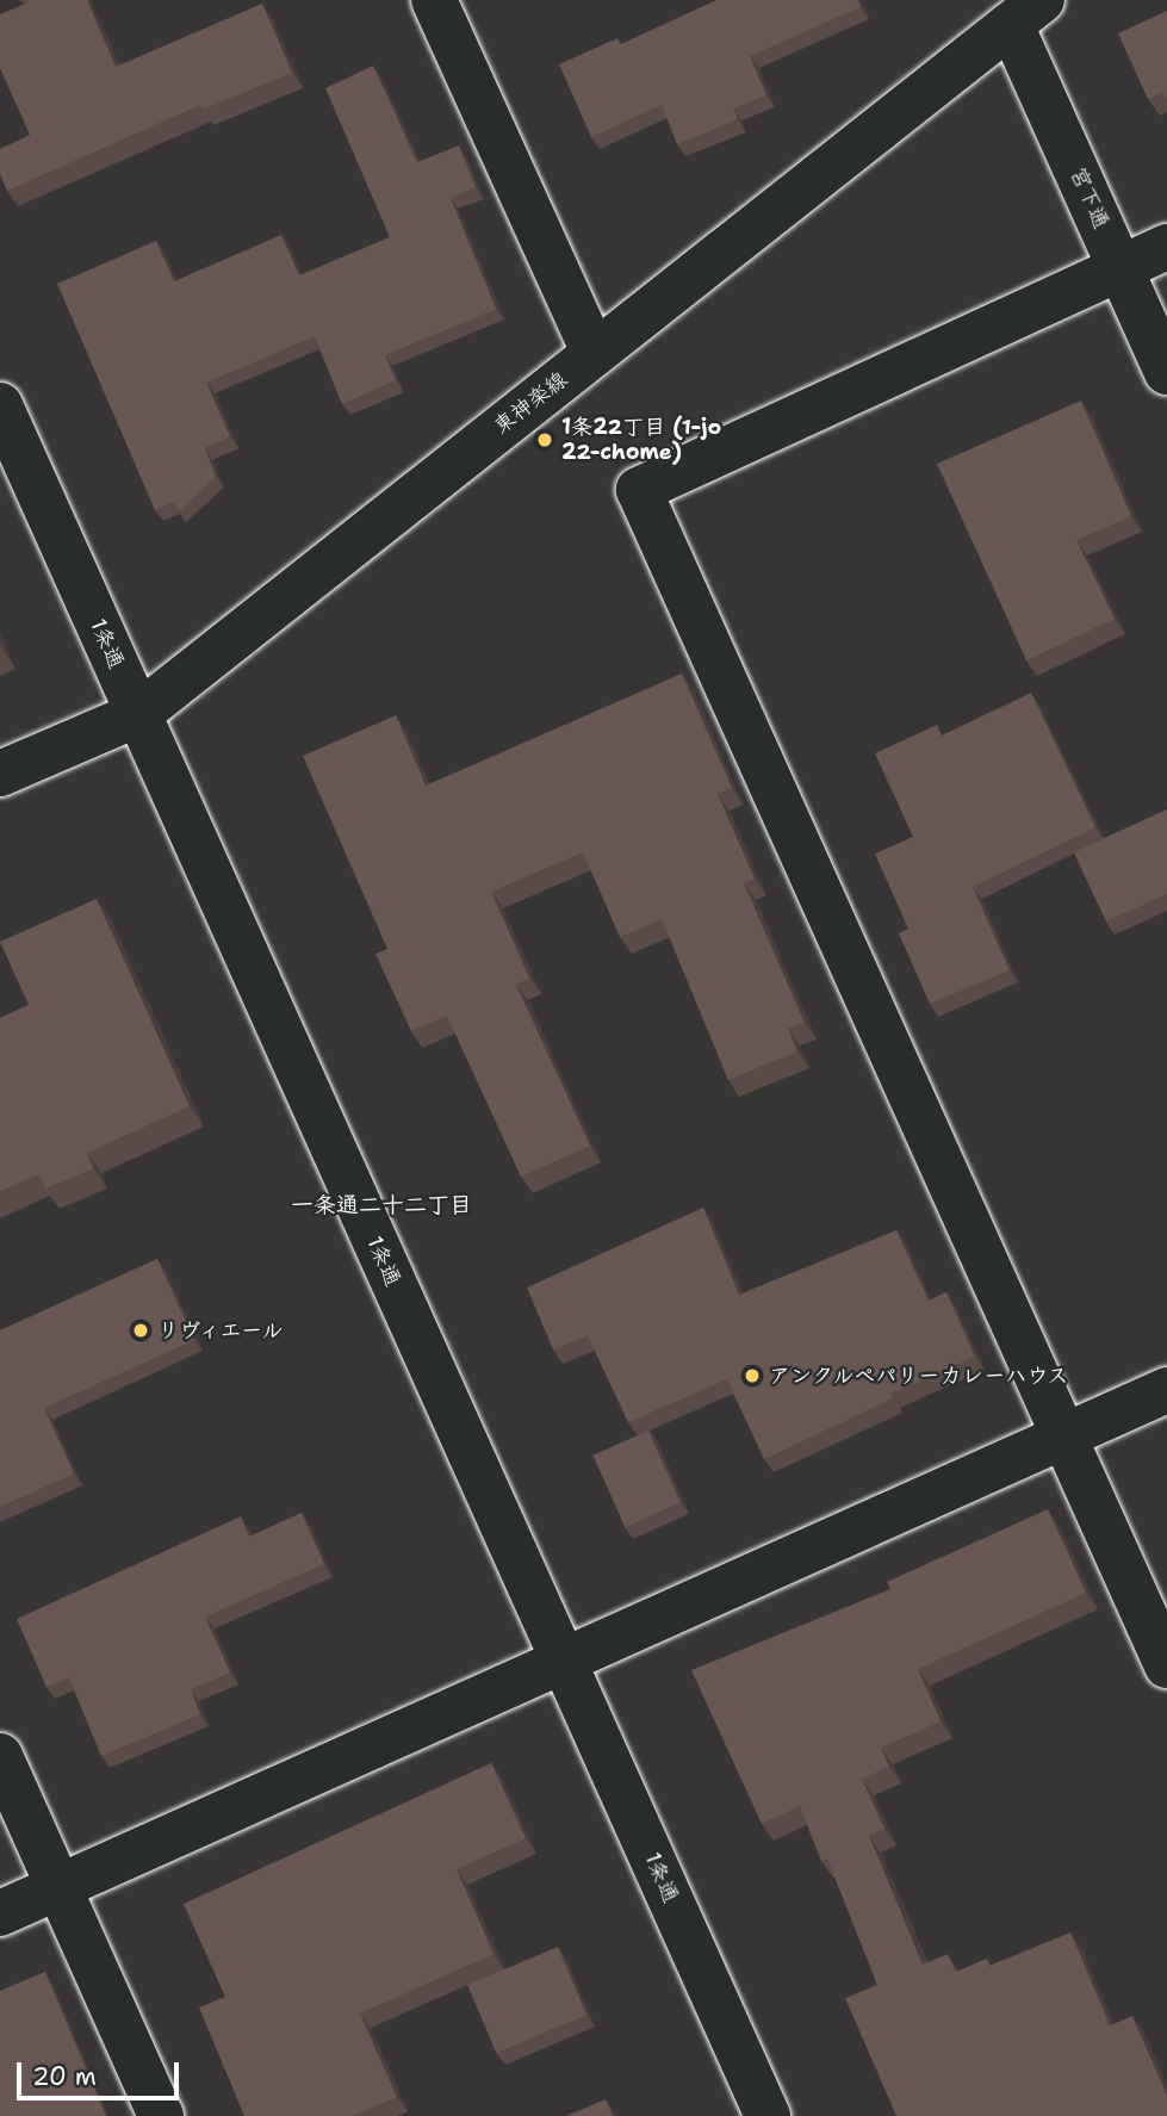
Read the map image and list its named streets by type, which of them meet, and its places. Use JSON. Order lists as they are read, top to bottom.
{
  "streets": {
    "street": ["宮下通", "東神楽線", "1条通"]
  },
  "crossings": [
    ["宮下通", "東神楽線"],
    ["東神楽線", "1条通"]
  ],
  "districts": ["一条通二十二丁目"],
  "places": ["1条22丁目 (1-jo 22-chome)", "リヴィエール", "アンクルぺパリーカレーハウス"],
  "scale_bar": "20 m"
}
